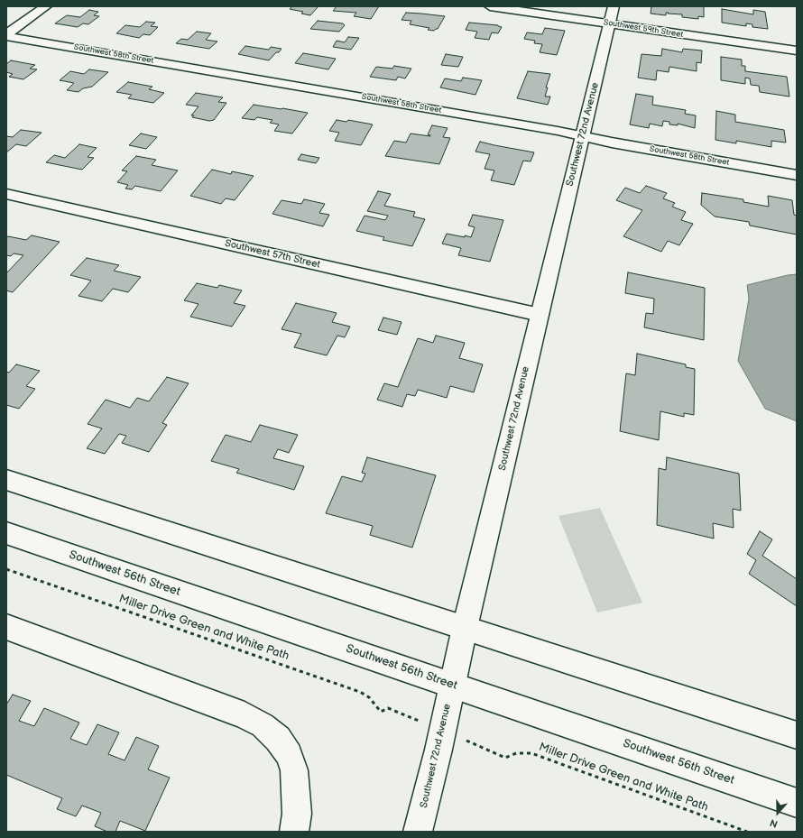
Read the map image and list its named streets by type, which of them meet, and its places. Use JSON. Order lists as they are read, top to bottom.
{
  "streets": {
    "street": [
      "Southwest 59th Street",
      "Southwest 58th Street",
      "Southwest 72nd Avenue",
      "Southwest 57th Street",
      "Southwest 56th Street"
    ],
    "path": ["Miller Drive Green and White Path"]
  },
  "crossings": [
    ["Southwest 59th Street", "Southwest 72nd Avenue"],
    ["Southwest 58th Street", "Southwest 72nd Avenue"],
    ["Southwest 72nd Avenue", "Southwest 57th Street"],
    ["Southwest 72nd Avenue", "Southwest 56th Street"]
  ],
  "north": "bottom"
}
